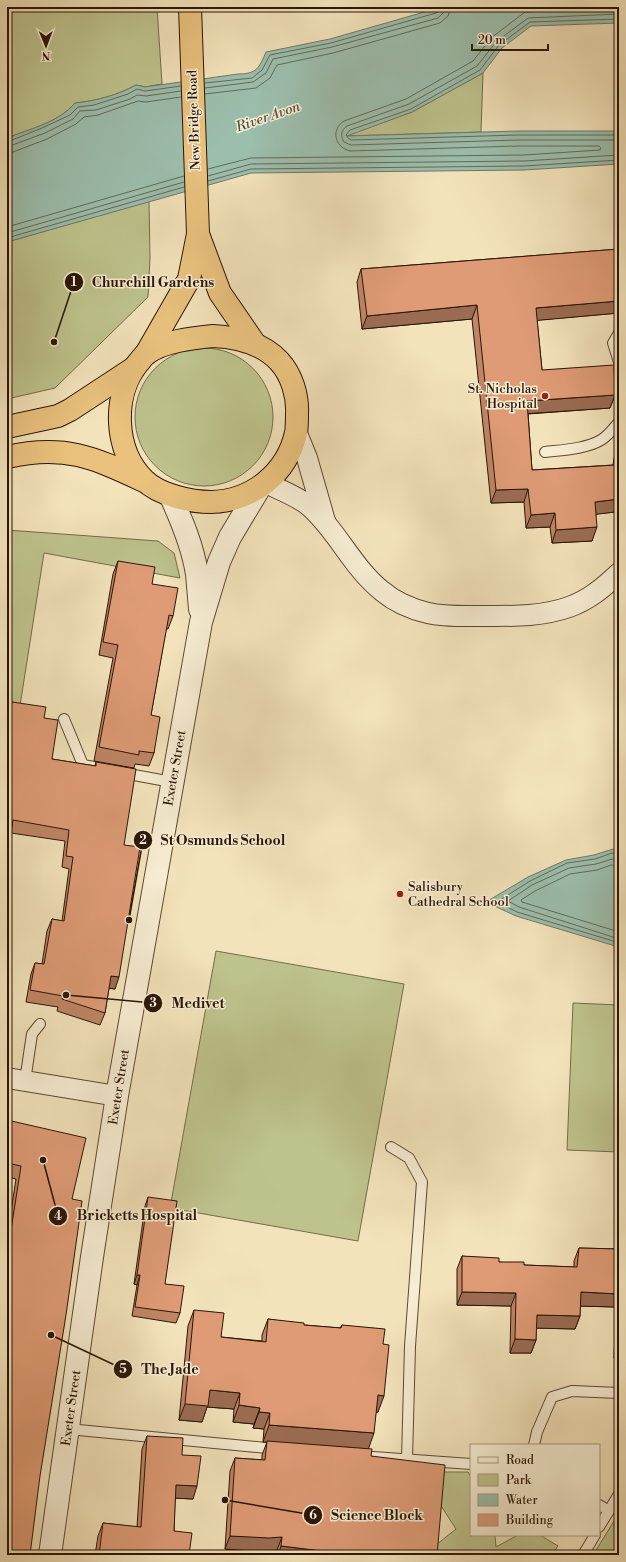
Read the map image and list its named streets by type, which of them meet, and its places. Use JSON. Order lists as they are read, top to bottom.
{
  "streets": {
    "highway": ["New Bridge Road"],
    "street": ["Exeter Street"]
  },
  "water": ["River Avon"],
  "places": [
    "Churchill Gardens",
    "St. Nicholas Hospital",
    "Salisbury Cathedral School",
    "St Osmunds School",
    "Medivet",
    "Bricketts Hospital",
    "The Jade",
    "Science Block"
  ],
  "legend": [
    "Road",
    "Park",
    "Water",
    "Building"
  ],
  "scale_bar": "20 m",
  "north": "bottom"
}
